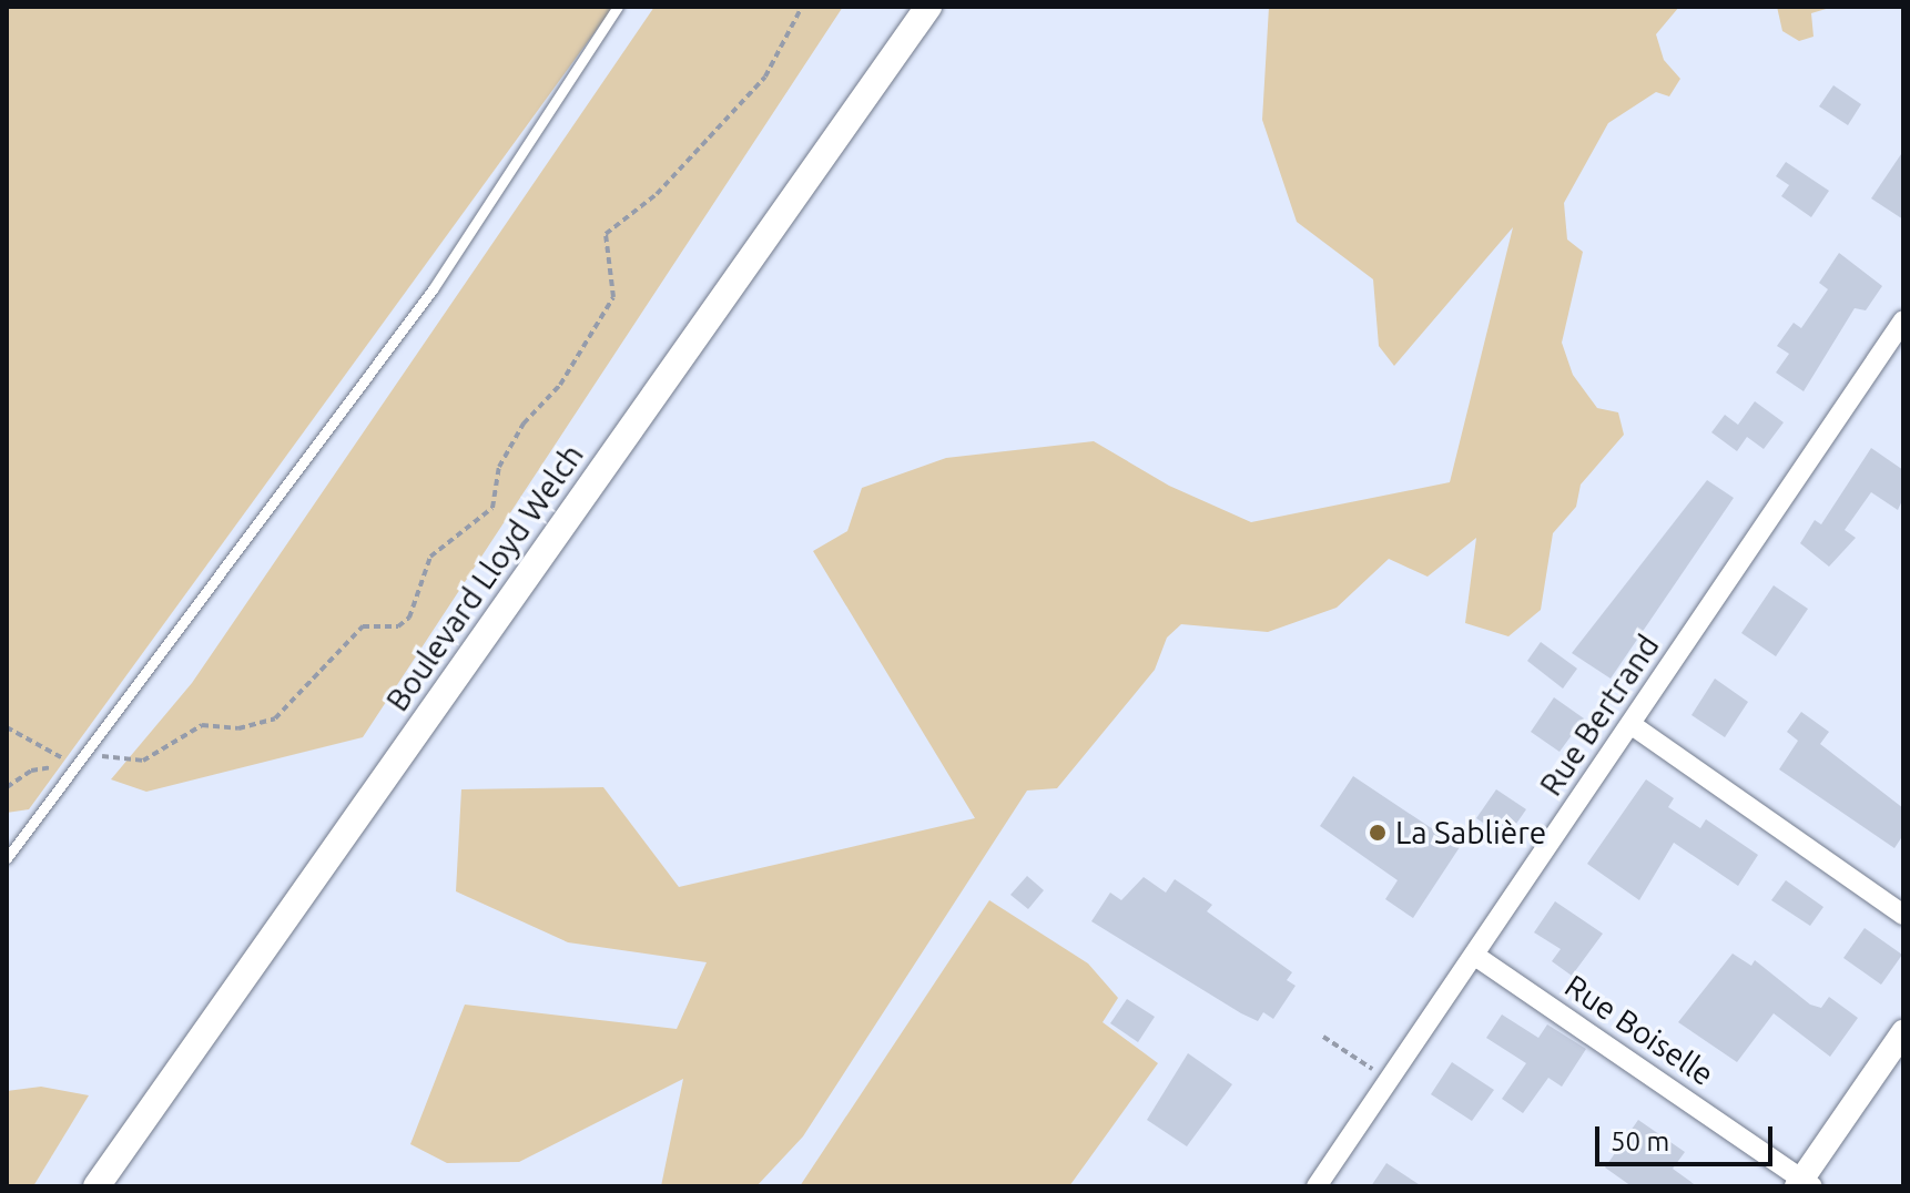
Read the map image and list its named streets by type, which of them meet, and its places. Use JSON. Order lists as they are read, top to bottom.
{
  "streets": {
    "main road": ["Boulevard Lloyd Welch"],
    "street": ["Rue Bertrand", "Rue Boiselle"]
  },
  "crossings": [
    ["Rue Bertrand", "Rue Boiselle"]
  ],
  "places": ["La Sablière"],
  "scale_bar": "50 m"
}
